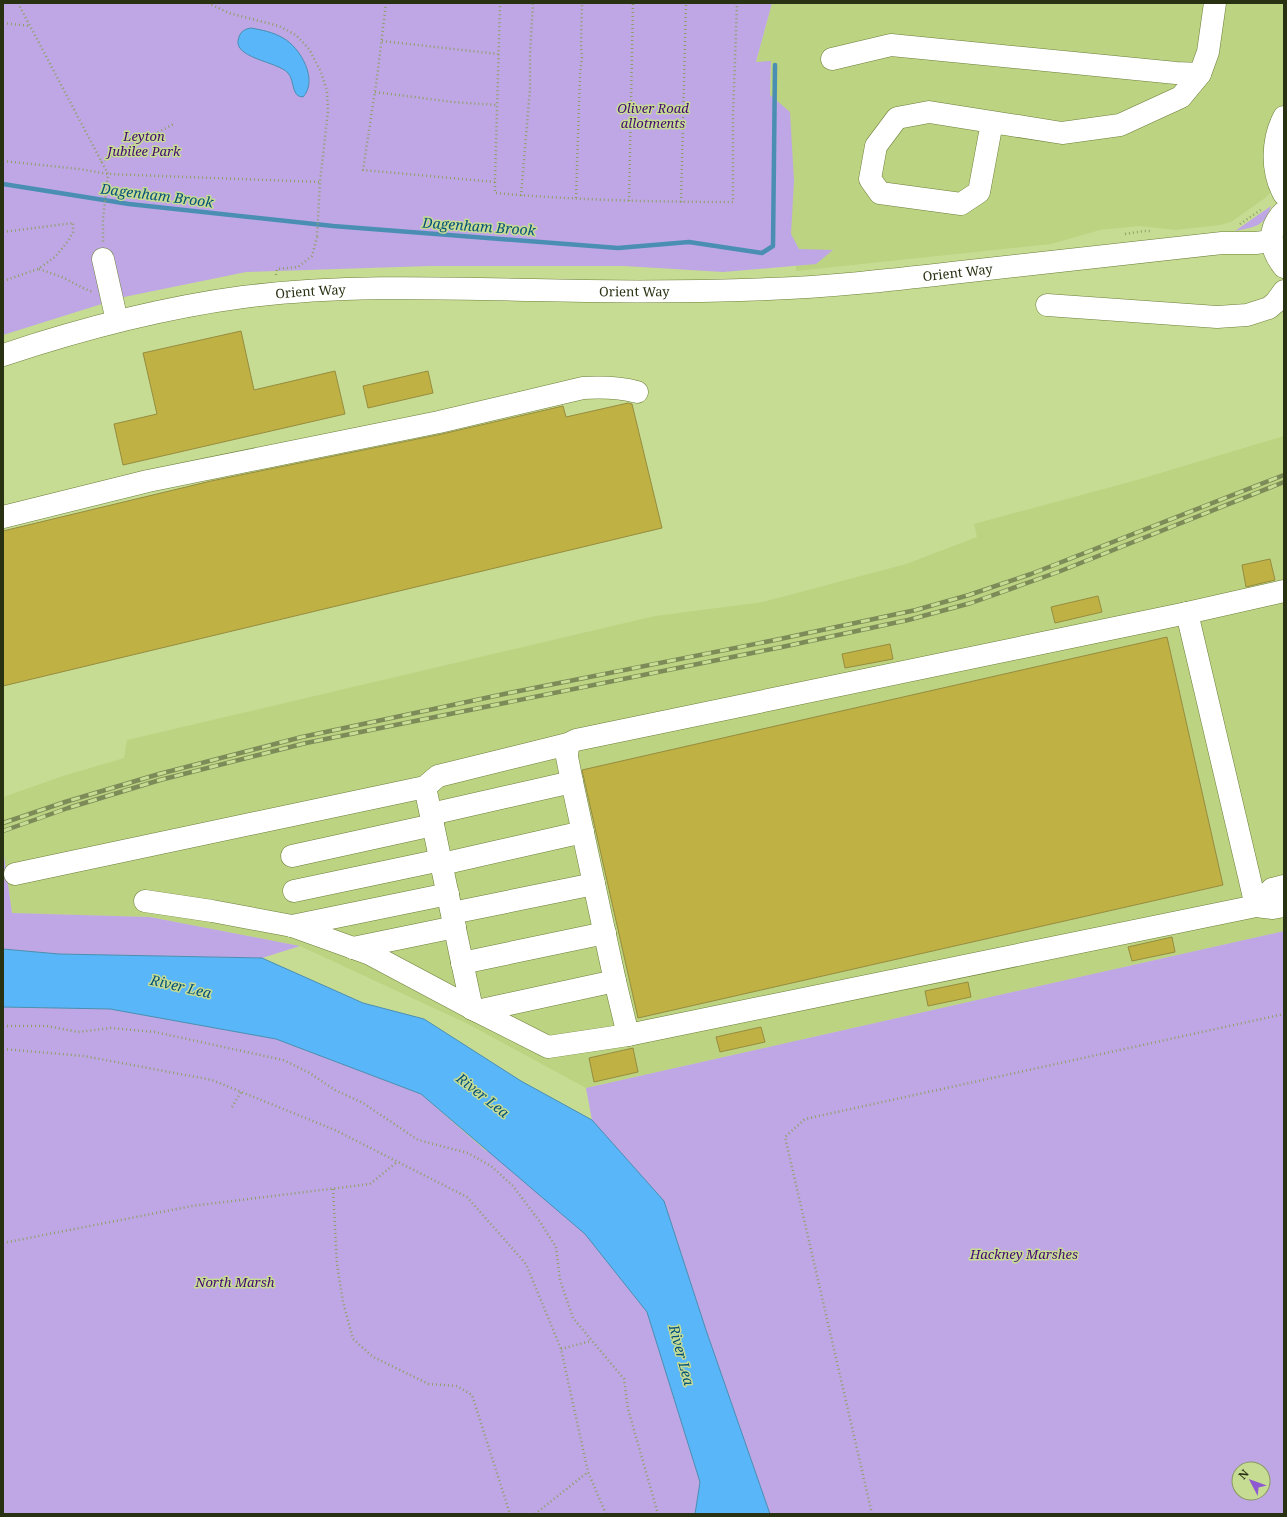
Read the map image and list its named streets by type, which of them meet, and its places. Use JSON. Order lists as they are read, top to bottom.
{
  "streets": {
    "street": ["Orient Way"]
  },
  "water": ["Dagenham Brook", "River Lea"],
  "parks": [
    "Oliver Road allotments",
    "Leyton Jubilee Park",
    "Hackney Marshes",
    "North Marsh"
  ],
  "north": "top left"
}
